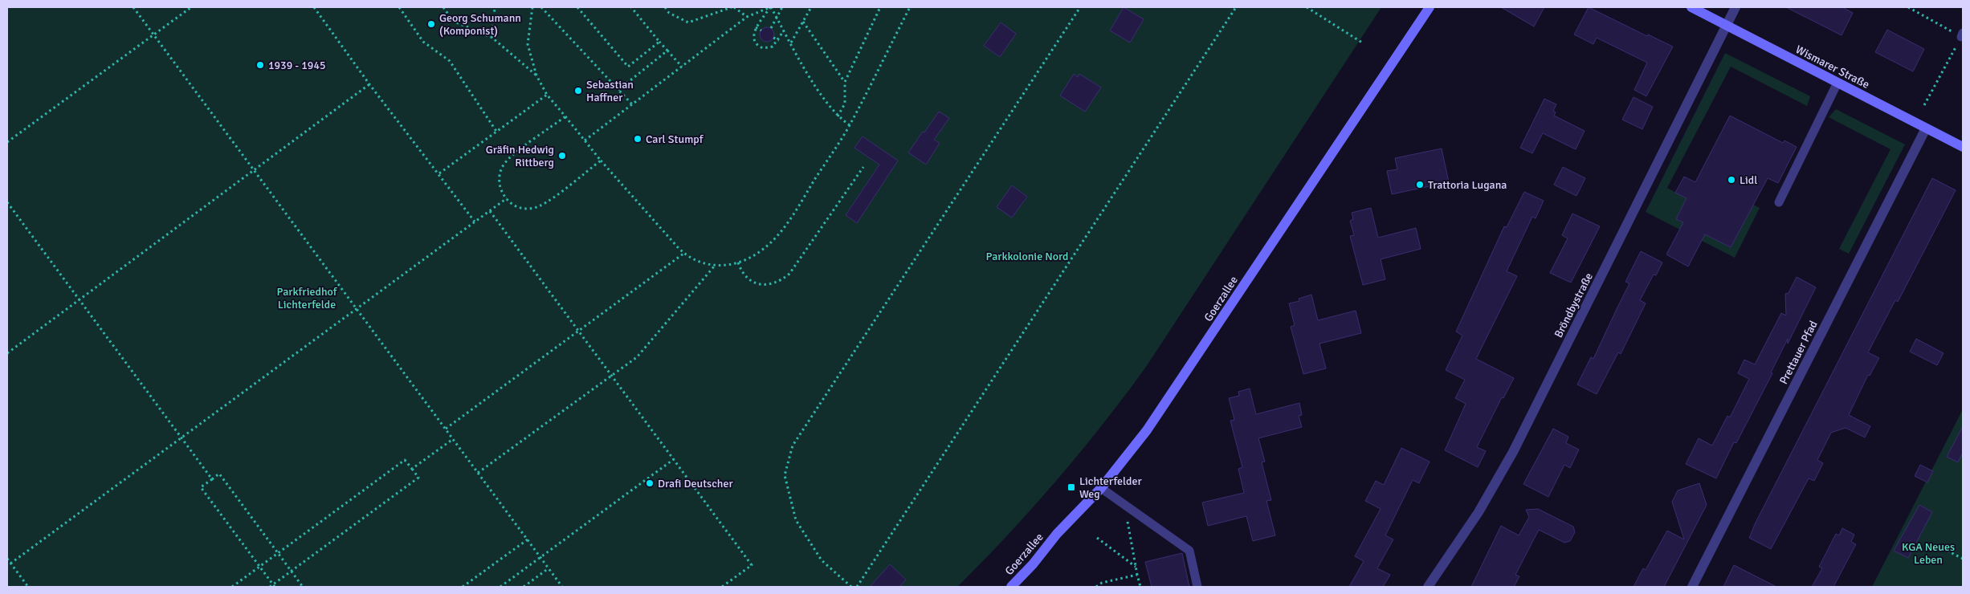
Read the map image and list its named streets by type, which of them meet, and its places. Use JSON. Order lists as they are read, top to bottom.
{
  "streets": {
    "main road": ["Wismarer Straße", "Goerzallee"],
    "street": ["Bröndbystraße", "Prettauer Pfad"]
  },
  "crossings": [
    ["Wismarer Straße", "Bröndbystraße"],
    ["Wismarer Straße", "Prettauer Pfad"]
  ],
  "parks": ["Parkkolonie Nord", "Parkfriedhof Lichterfelde", "KGA Neues Leben"],
  "places": {
    "other": [
      "Georg Schumann (Komponist)",
      "1939 - 1945",
      "Sebastian Haffner",
      "Carl Stumpf",
      "Gräfin Hedwig Rittberg",
      "Lidl",
      "Trattoria Lugana",
      "Drafi Deutscher"
    ],
    "transit": ["Lichterfelder Weg"]
  }
}
